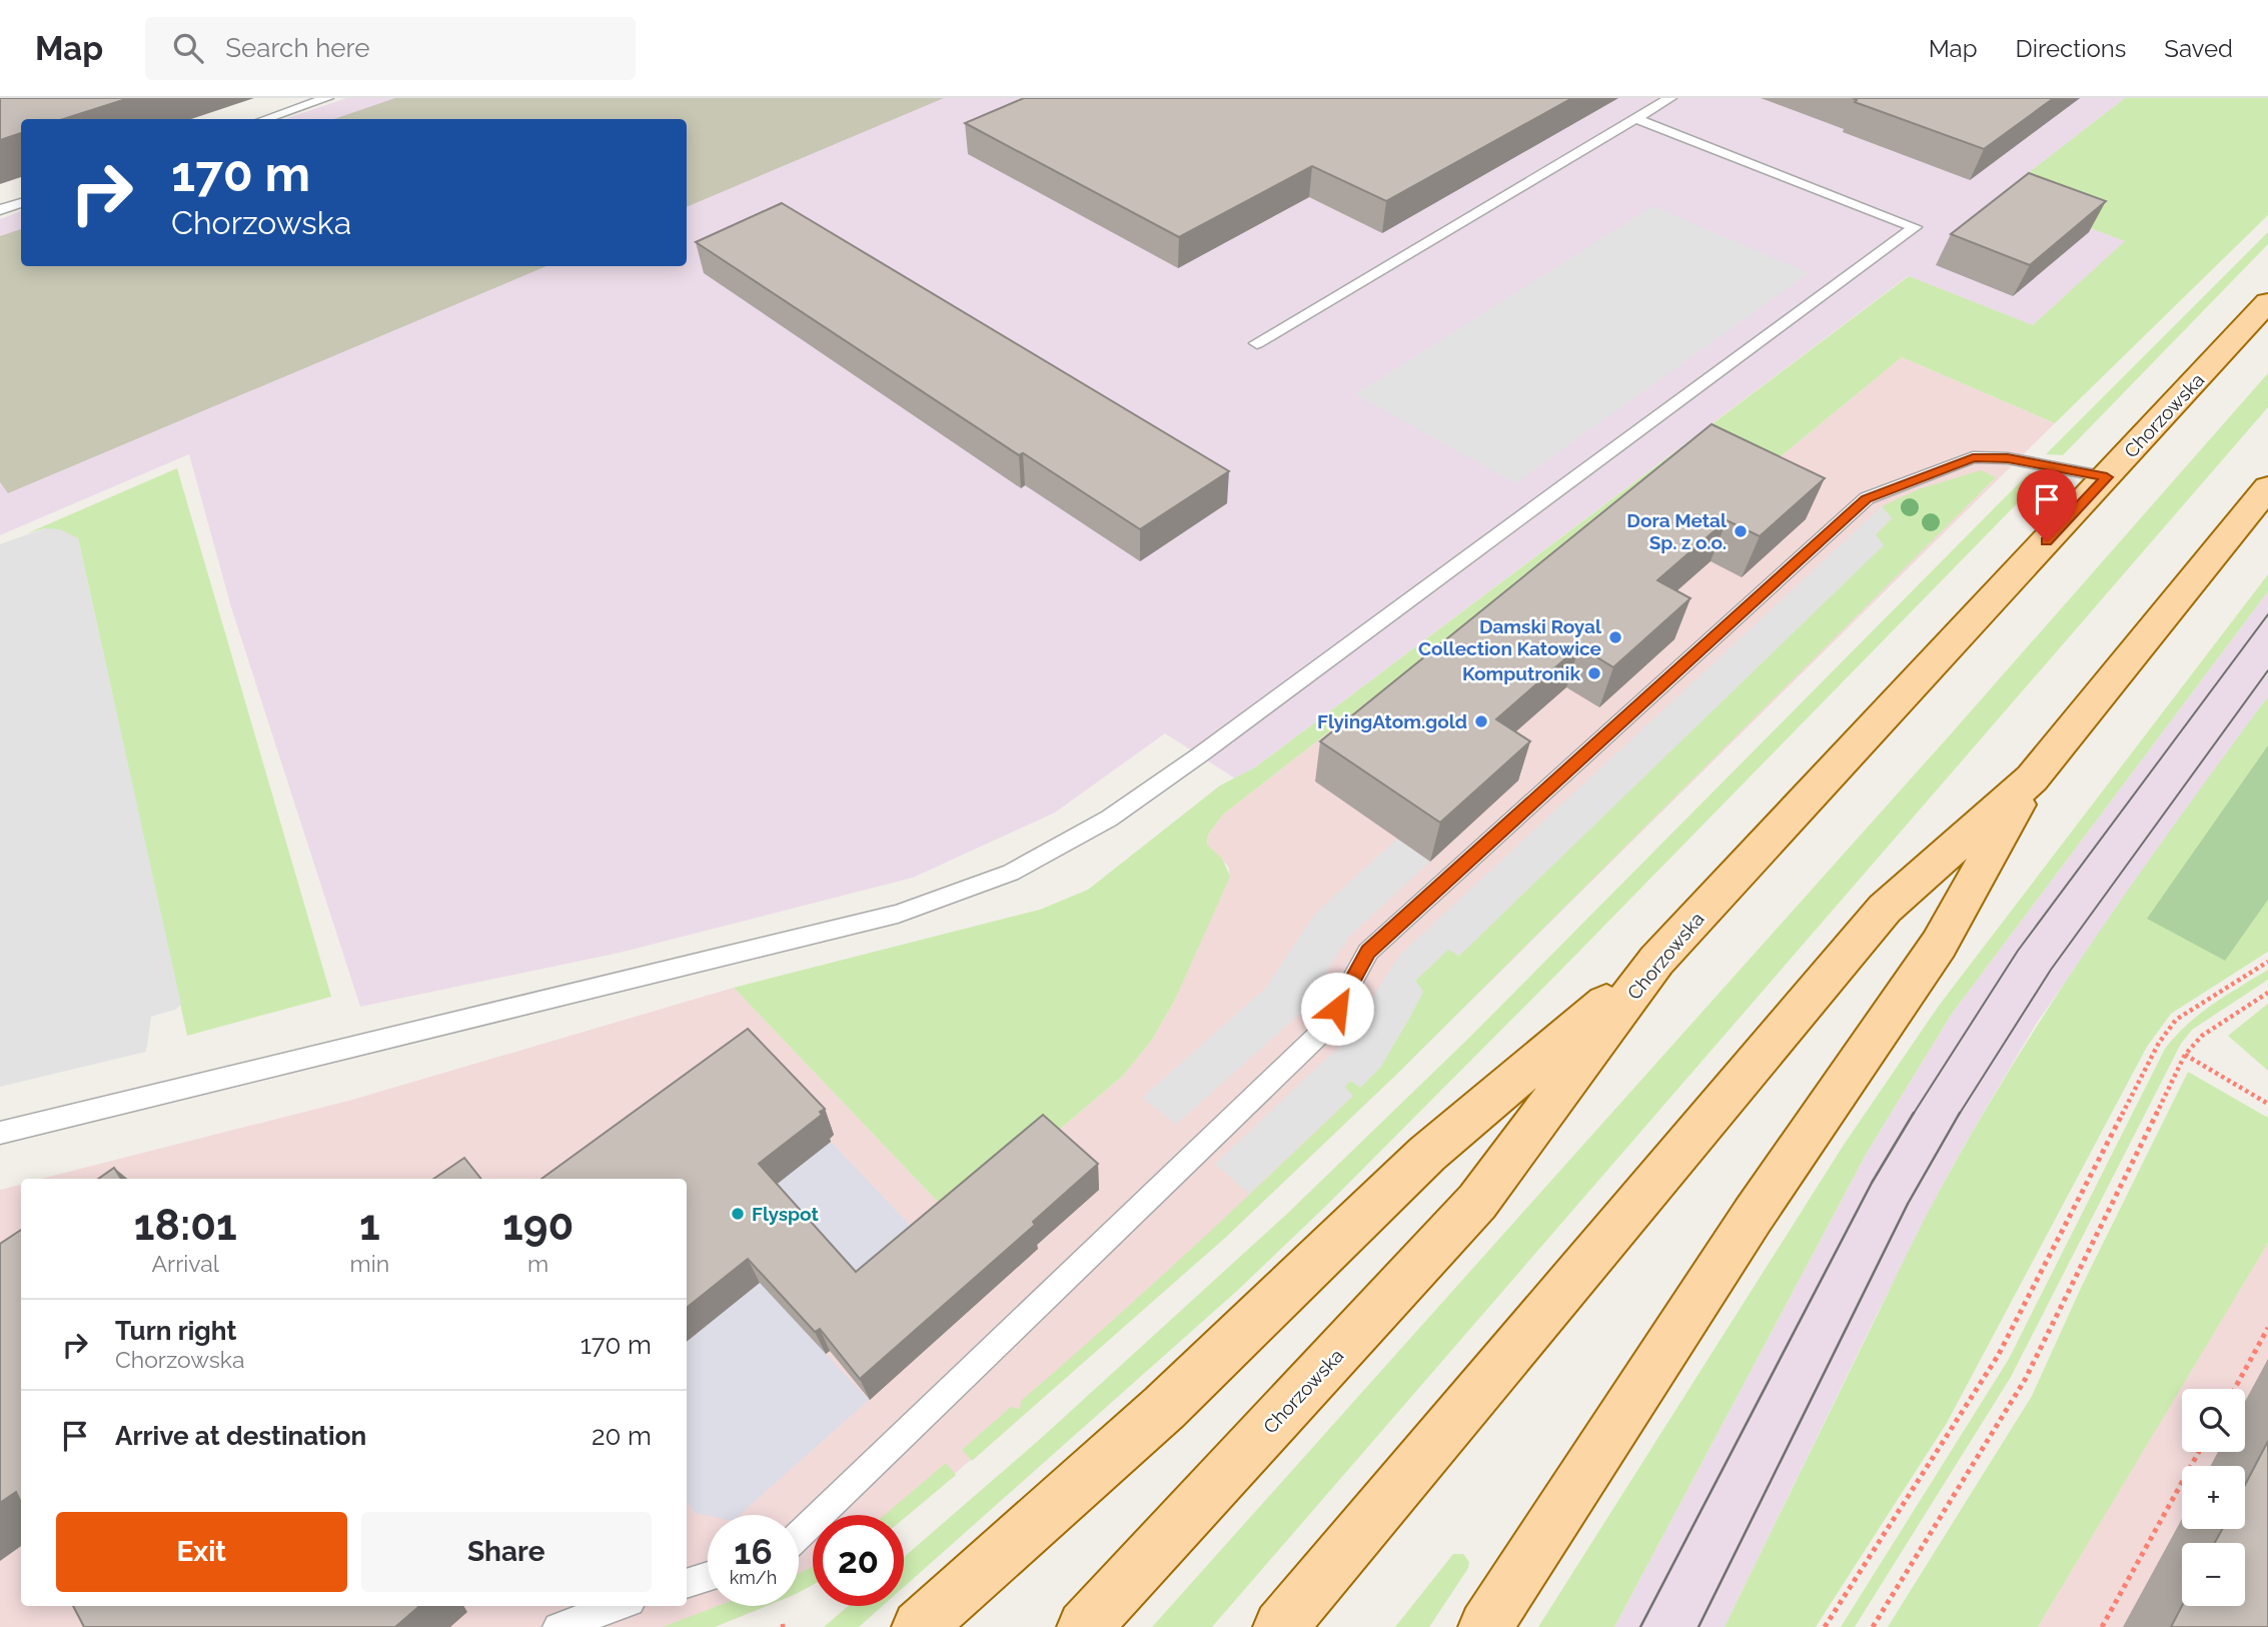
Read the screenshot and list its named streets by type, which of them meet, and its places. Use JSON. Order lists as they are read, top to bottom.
{
  "streets": {
    "main road": ["Chorzowska"]
  },
  "places": [
    "Dora Metal Sp. z o.o.",
    "Damski Royal Collection Katowice",
    "Komputronik",
    "FlyingAtom.gold",
    "Flyspot"
  ],
  "page": {
    "header": "Map",
    "search": "Search here",
    "nav": ["Map", "Directions", "Saved"],
    "turn": ["170 m", "Chorzowska"],
    "eta": [
      "18:01",
      "Arrival",
      "1",
      "min",
      "190",
      "m"
    ],
    "list": [
      {
        "name": "Turn right",
        "note": "Chorzowska",
        "value": "170 m"
      },
      {
        "name": "Arrive at destination",
        "value": "20 m"
      }
    ],
    "map_buttons": ["+", "−"],
    "buttons": ["Exit", "Share"],
    "speed": "16 km/h",
    "limit": "20"
  }
}
